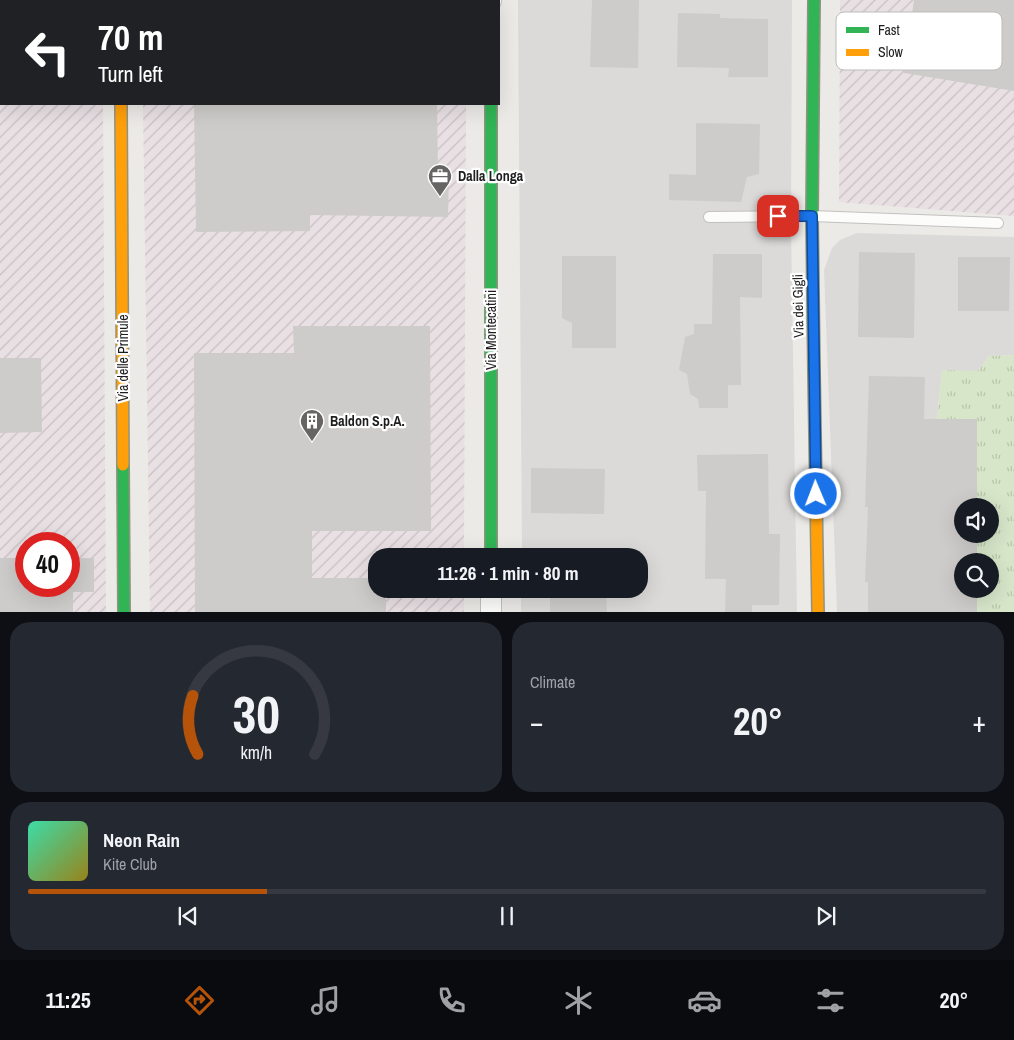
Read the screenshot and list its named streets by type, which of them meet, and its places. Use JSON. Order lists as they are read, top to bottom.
{
  "streets": {
    "street": ["Via dei Gigli", "Via Montecatini", "Via delle Primule"]
  },
  "places": {
    "office": ["Dalla Longa"],
    "building": ["Baldon S.p.A."]
  },
  "legend": ["Fast", "Slow"],
  "page": {
    "turn": ["70 m", "Turn left"],
    "limit": "40",
    "trip": "11:26 · 1 min · 80 m",
    "tile": "Climate",
    "heat": ["−", "20°", "+"],
    "song": ["Neon Rain", "Kite Club"],
    "tabs": ["11:25", "20°"],
    "gauge": ["30", "km/h"]
  }
}
